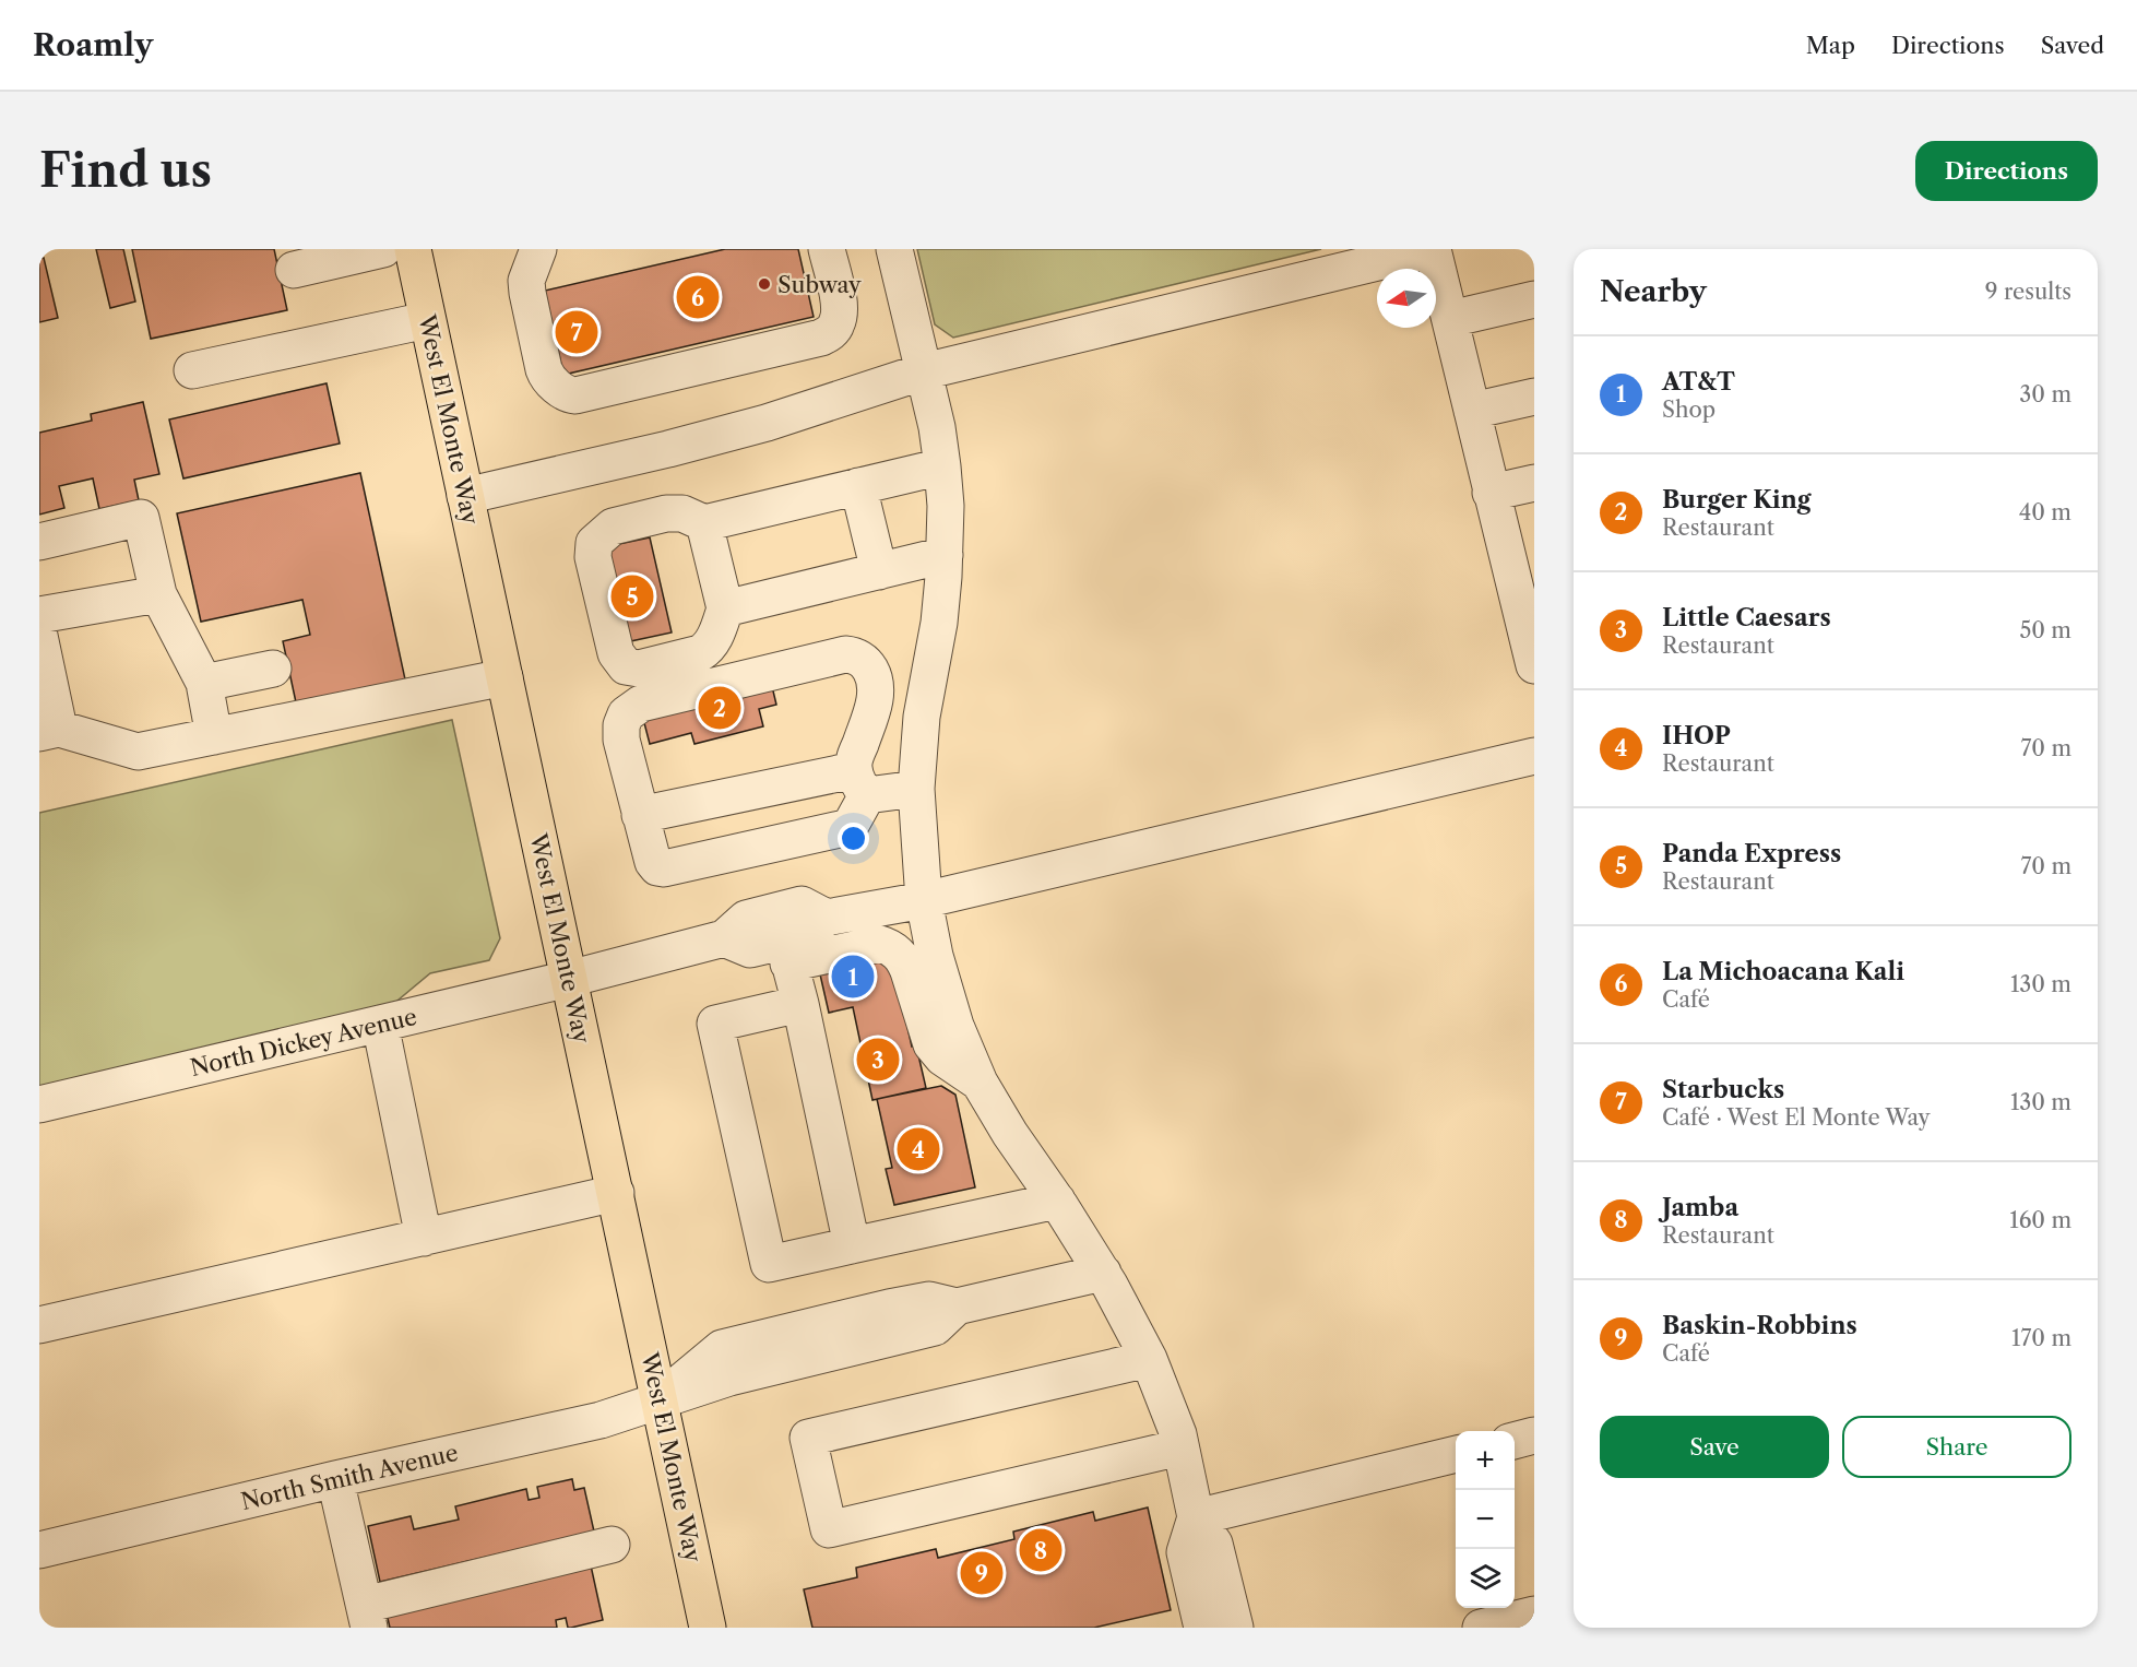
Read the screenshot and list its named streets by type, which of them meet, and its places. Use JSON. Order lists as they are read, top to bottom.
{
  "streets": {
    "main road": ["West El Monte Way"],
    "street": ["North Dickey Avenue", "North Smith Avenue"]
  },
  "crossings": [
    ["West El Monte Way", "North Dickey Avenue"],
    ["West El Monte Way", "North Smith Avenue"]
  ],
  "places": ["Subway"],
  "north": "left",
  "page": {
    "header": "Roamly",
    "nav": ["Map", "Directions", "Saved"],
    "buttons": [
      "Directions",
      ["Save", "Share"]
    ],
    "title": "Find us",
    "heading": ["Nearby", "9 results"],
    "pins": [
      "6",
      "7",
      "5",
      "2",
      "1",
      "3",
      "4",
      "8",
      "9"
    ],
    "list": [
      {
        "mark": "1",
        "name": "AT&T",
        "note": "Shop",
        "value": "30 m"
      },
      {
        "mark": "2",
        "name": "Burger King",
        "note": "Restaurant",
        "value": "40 m"
      },
      {
        "mark": "3",
        "name": "Little Caesars",
        "note": "Restaurant",
        "value": "50 m"
      },
      {
        "mark": "4",
        "name": "IHOP",
        "note": "Restaurant",
        "value": "70 m"
      },
      {
        "mark": "5",
        "name": "Panda Express",
        "note": "Restaurant",
        "value": "70 m"
      },
      {
        "mark": "6",
        "name": "La Michoacana Kali",
        "note": "Café",
        "value": "130 m"
      },
      {
        "mark": "7",
        "name": "Starbucks",
        "note": "Café · West El Monte Way",
        "value": "130 m"
      },
      {
        "mark": "8",
        "name": "Jamba",
        "note": "Restaurant",
        "value": "160 m"
      },
      {
        "mark": "9",
        "name": "Baskin-Robbins",
        "note": "Café",
        "value": "170 m"
      }
    ],
    "map_buttons": ["+", "−"]
  }
}
